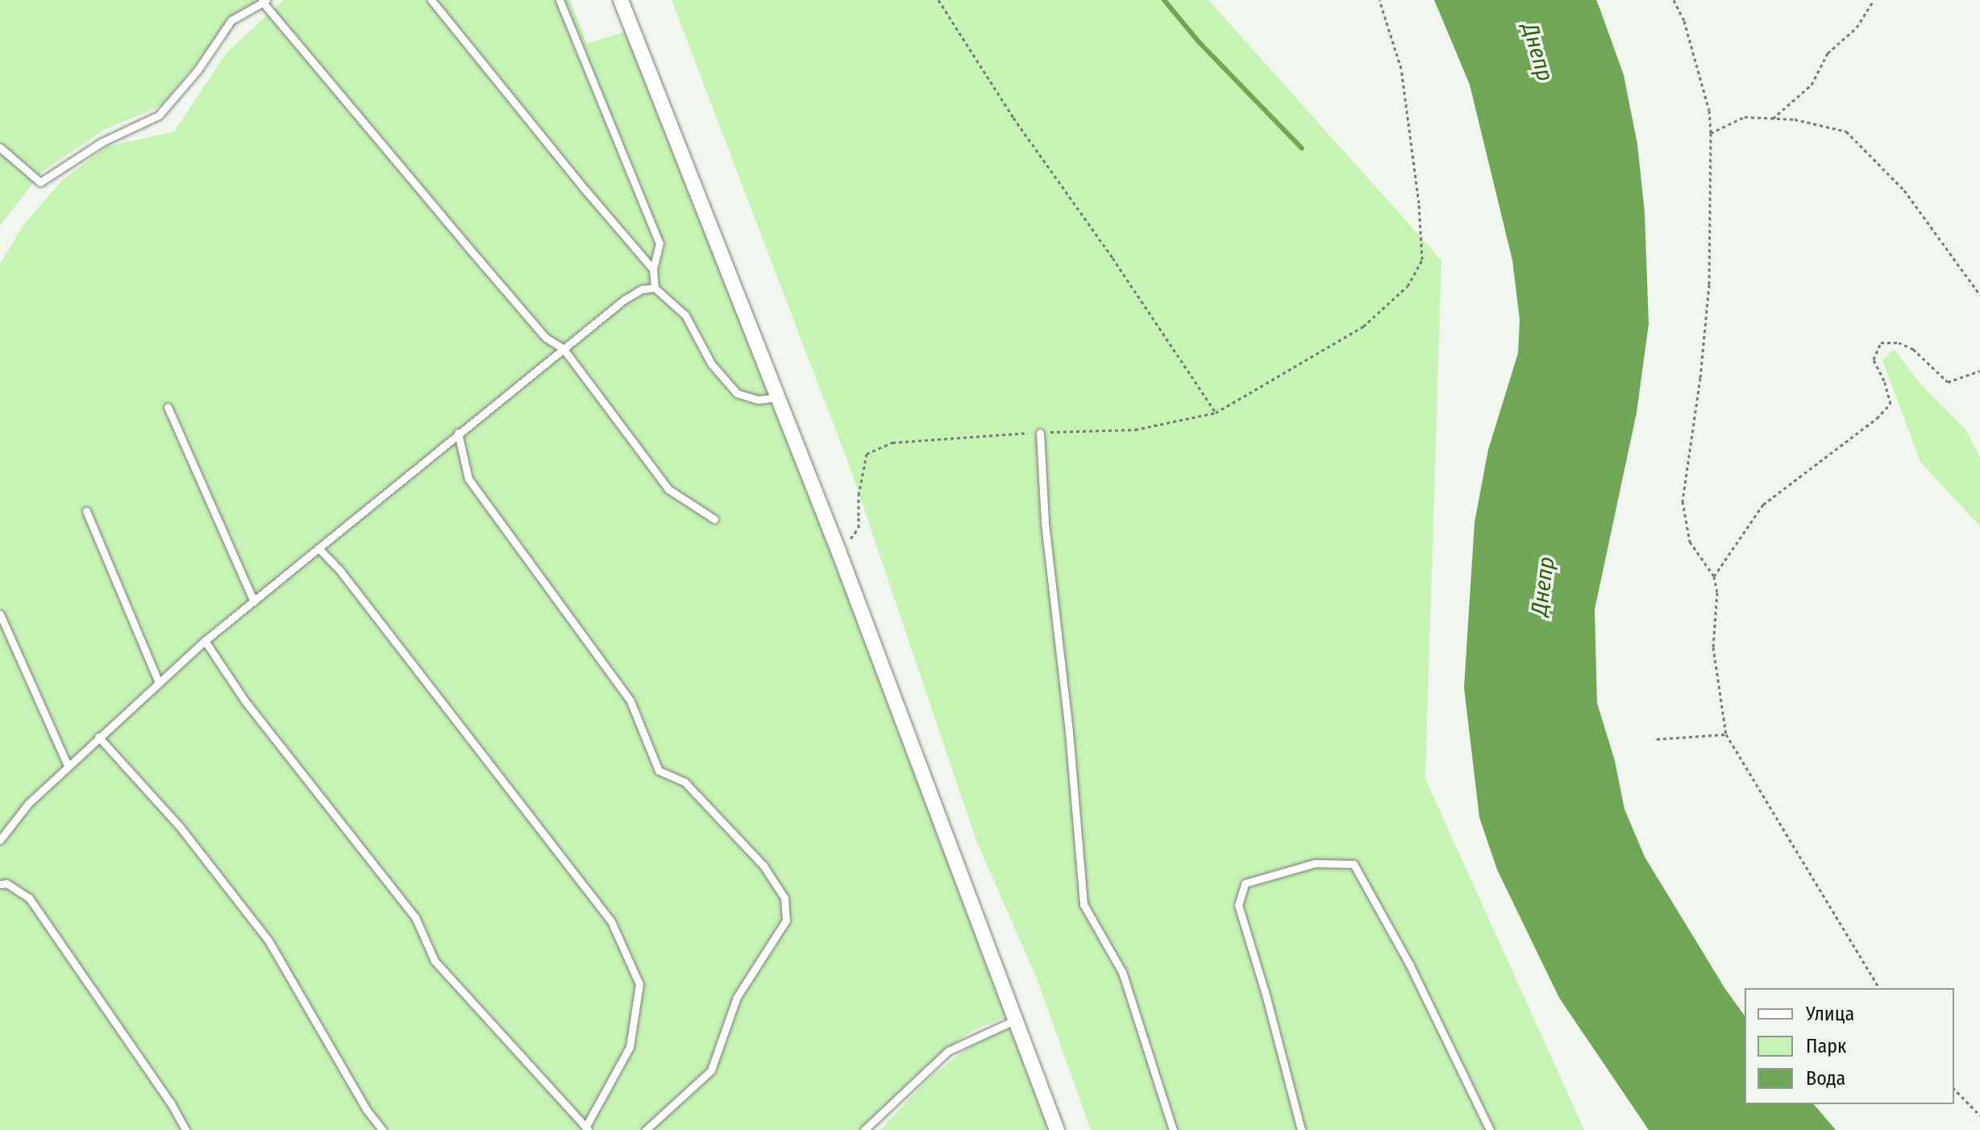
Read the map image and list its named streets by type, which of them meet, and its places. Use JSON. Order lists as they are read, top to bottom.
{
  "water": ["Днепр"],
  "legend": ["Улица", "Парк", "Вода"]
}
